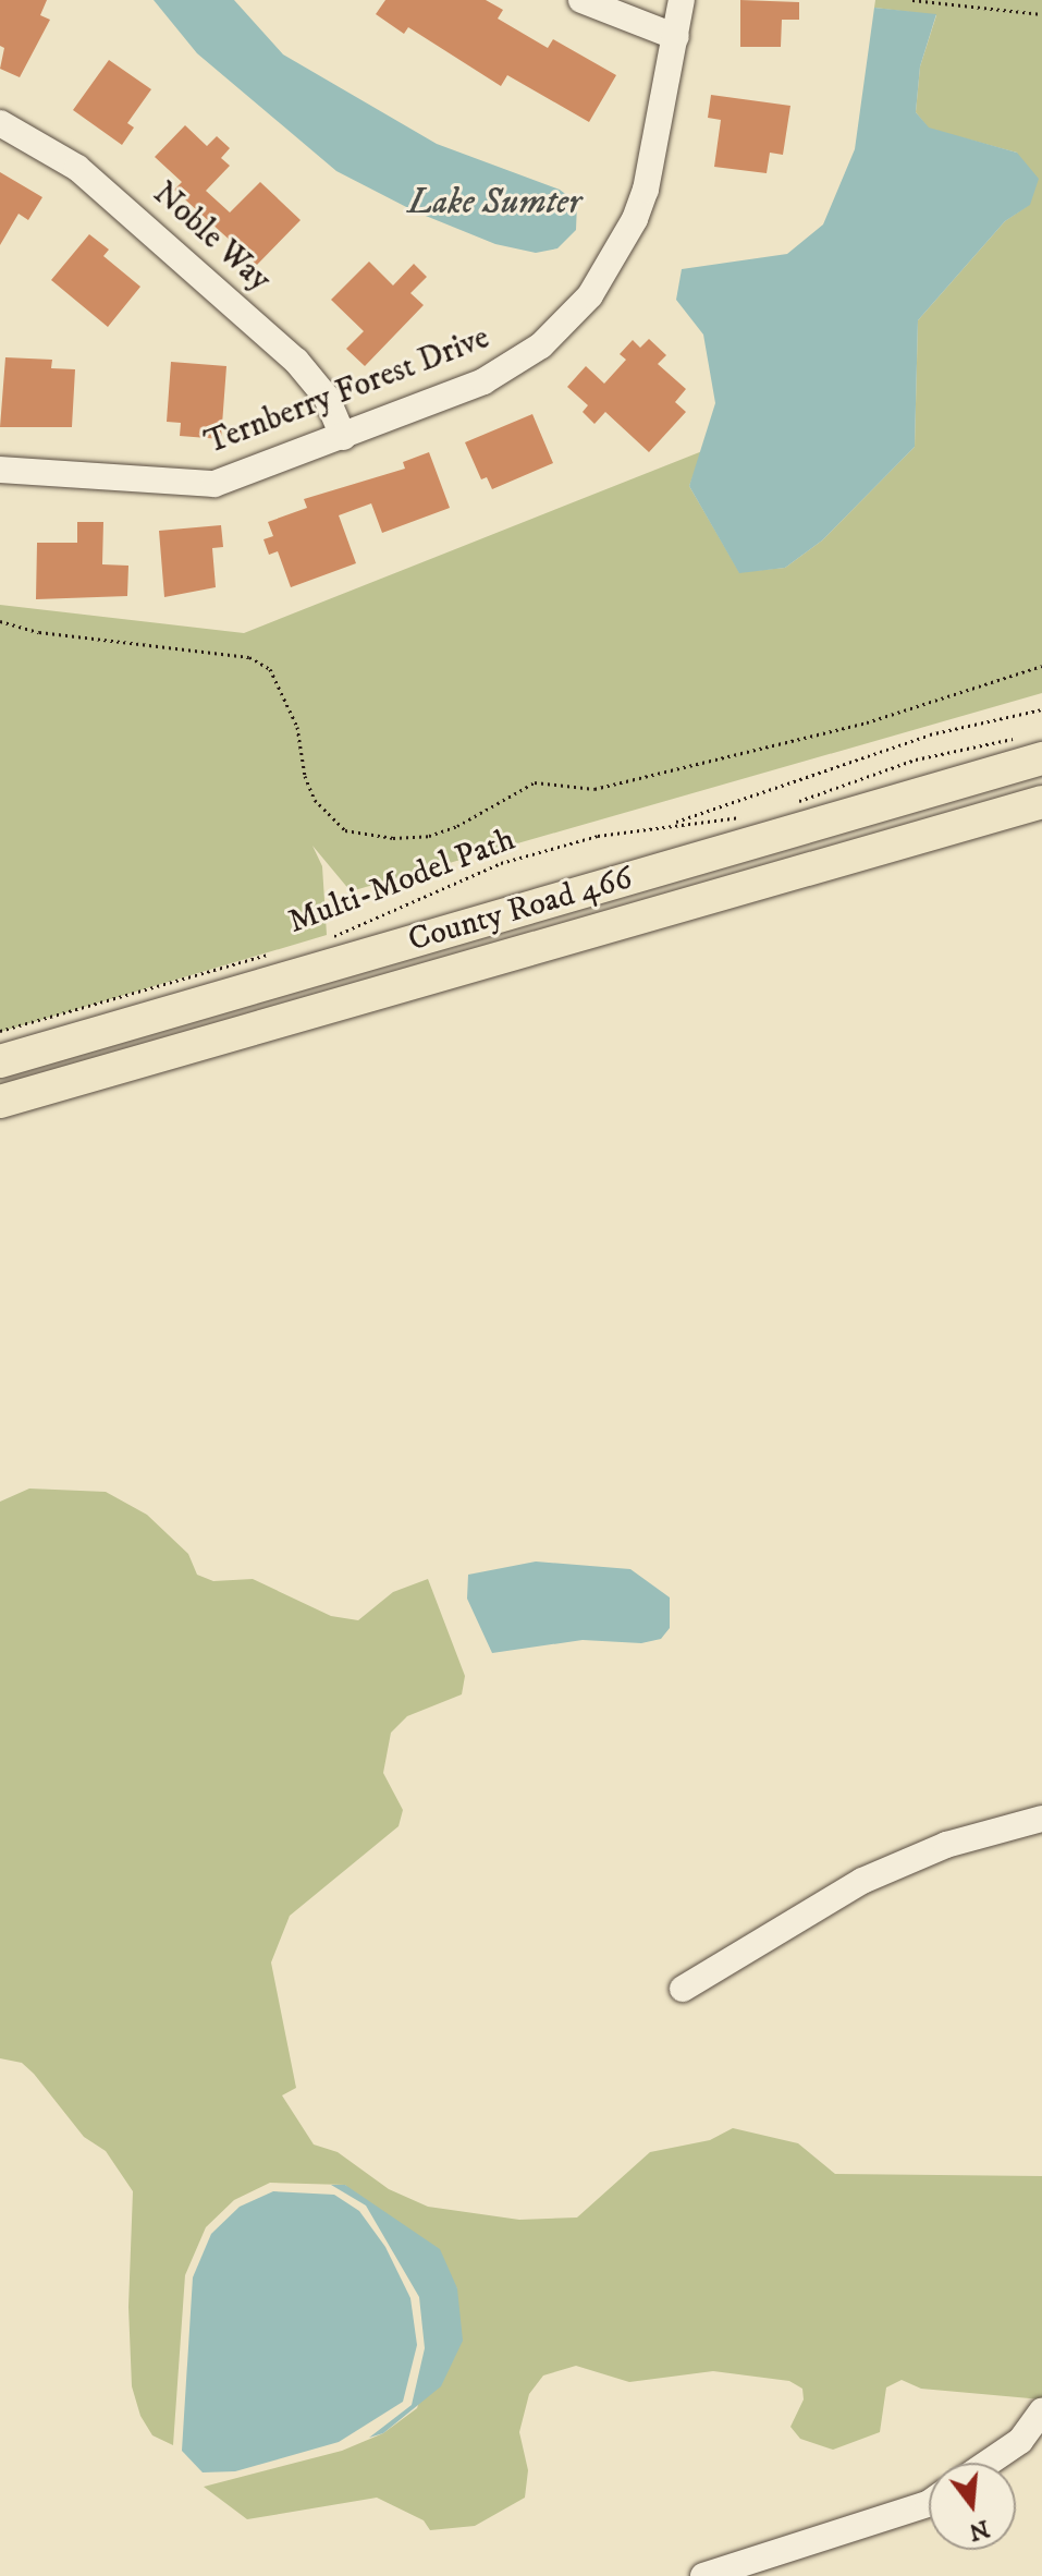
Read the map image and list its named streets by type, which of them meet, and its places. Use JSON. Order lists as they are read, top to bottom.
{
  "streets": {
    "main road": ["County Road 466"],
    "street": ["Noble Way", "Ternberry Forest Drive"],
    "path": ["Multi-Model Path"]
  },
  "crossings": [
    ["Noble Way", "Ternberry Forest Drive"]
  ],
  "water": ["Lake Sumter"],
  "north": "bottom"
}
